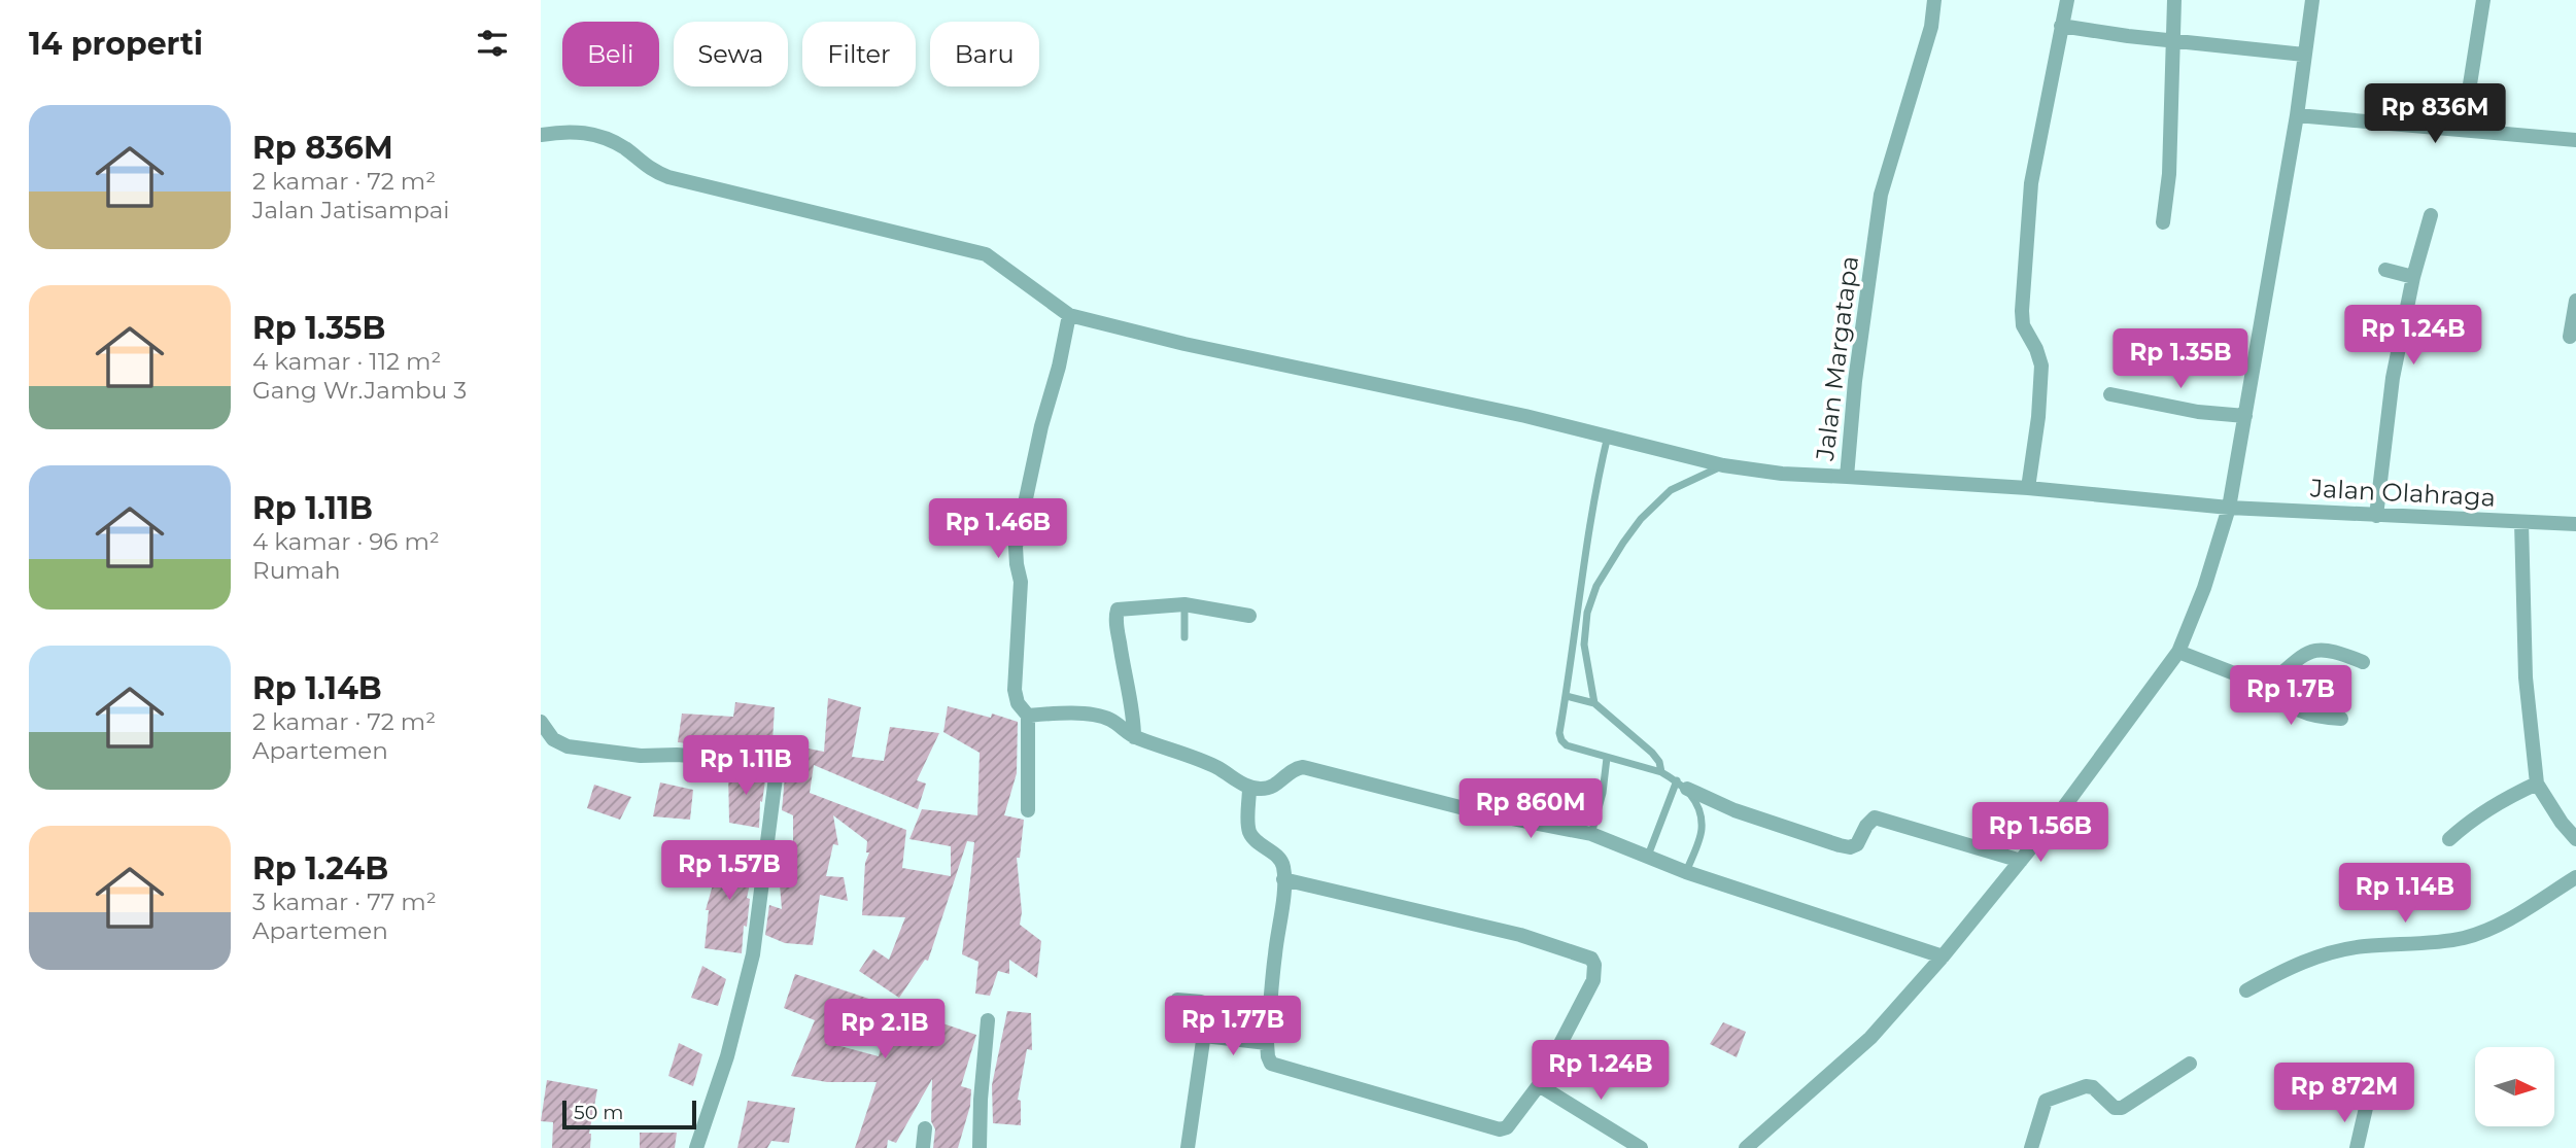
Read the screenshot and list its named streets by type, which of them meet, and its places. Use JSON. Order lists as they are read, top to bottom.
{
  "streets": {
    "street": ["Jalan Margatapa", "Jalan Olahraga"]
  },
  "crossings": [
    ["Jalan Margatapa", "Jalan Olahraga"]
  ],
  "scale_bar": "50 m",
  "north": "right",
  "page": {
    "heading": "14 properti",
    "chip": [
      "Beli",
      "Sewa",
      "Filter",
      "Baru"
    ],
    "price": [
      "Rp 836M",
      "Rp 1.24B",
      "Rp 1.35B",
      "Rp 1.46B",
      "Rp 1.7B",
      "Rp 1.11B",
      "Rp 860M",
      "Rp 1.56B",
      "Rp 1.57B",
      "Rp 1.14B",
      "Rp 1.77B",
      "Rp 2.1B",
      "Rp 1.24B",
      "Rp 872M"
    ],
    "list": [
      {
        "name": "Rp 836M",
        "note": "2 kamar · 72 m² · Jalan Jatisampai"
      },
      {
        "name": "Rp 1.35B",
        "note": "4 kamar · 112 m² · Gang Wr.Jambu 3"
      },
      {
        "name": "Rp 1.11B",
        "note": "4 kamar · 96 m² · Rumah"
      },
      {
        "name": "Rp 1.14B",
        "note": "2 kamar · 72 m² · Apartemen"
      },
      {
        "name": "Rp 1.24B",
        "note": "3 kamar · 77 m² · Apartemen"
      }
    ],
    "scale": "50 m"
  }
}
